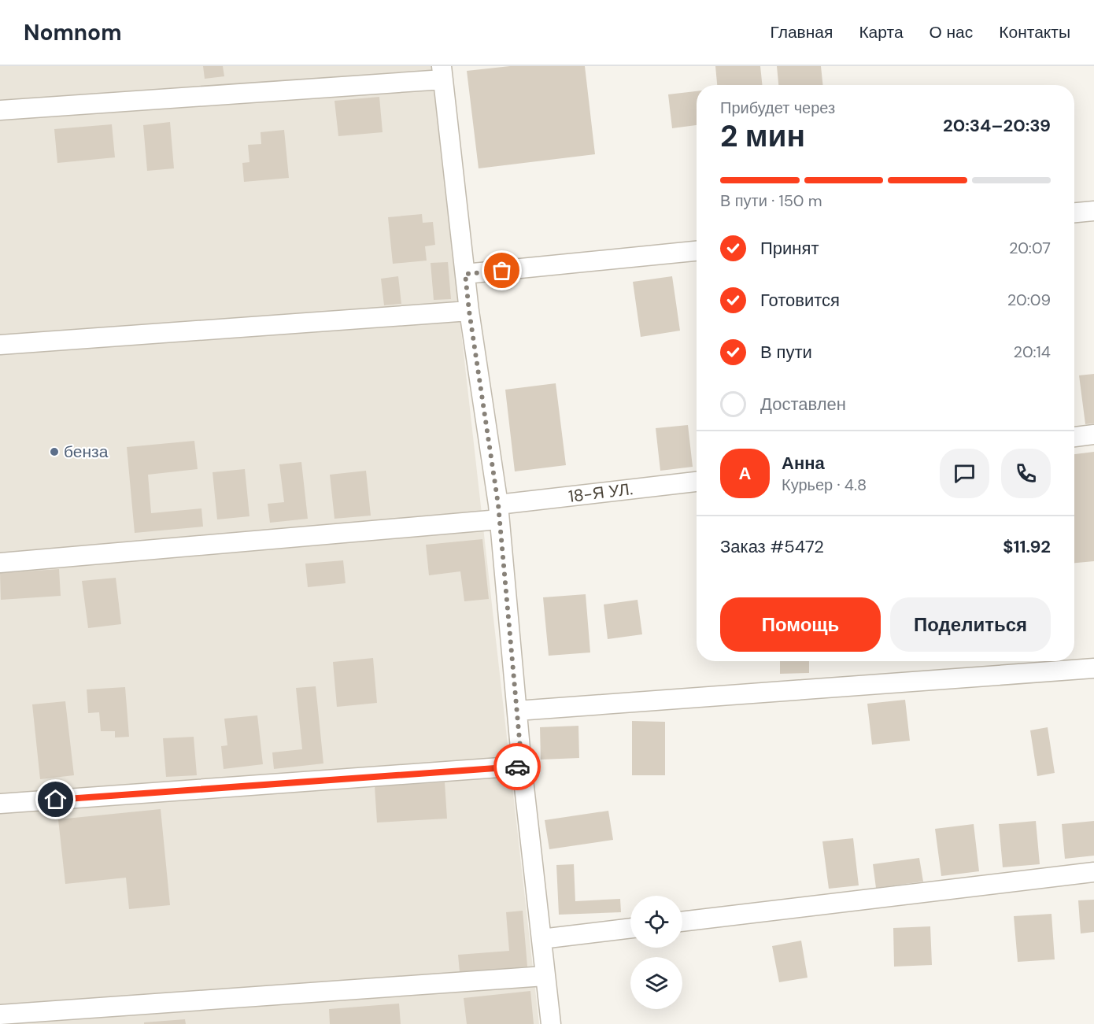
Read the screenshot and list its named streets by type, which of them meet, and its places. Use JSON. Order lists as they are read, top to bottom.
{
  "streets": {
    "street": ["18-Я УЛ."]
  },
  "places": ["бенза"],
  "page": {
    "header": "Nomnom",
    "nav": [
      "Главная",
      "Карта",
      "О нас",
      "Контакты"
    ],
    "heading": ["2 мин", "Прибудет через", "20:34–20:39"],
    "panel": [
      "Анна",
      "Курьер · 4.8",
      "Заказ #5472",
      "$11.92"
    ],
    "bar": "В пути · 150 m",
    "list": [
      ["Принят", "20:07"],
      ["Готовится", "20:09"],
      ["В пути", "20:14"],
      "Доставлен"
    ],
    "round": "А",
    "buttons": ["Помощь", "Поделиться"]
  }
}
